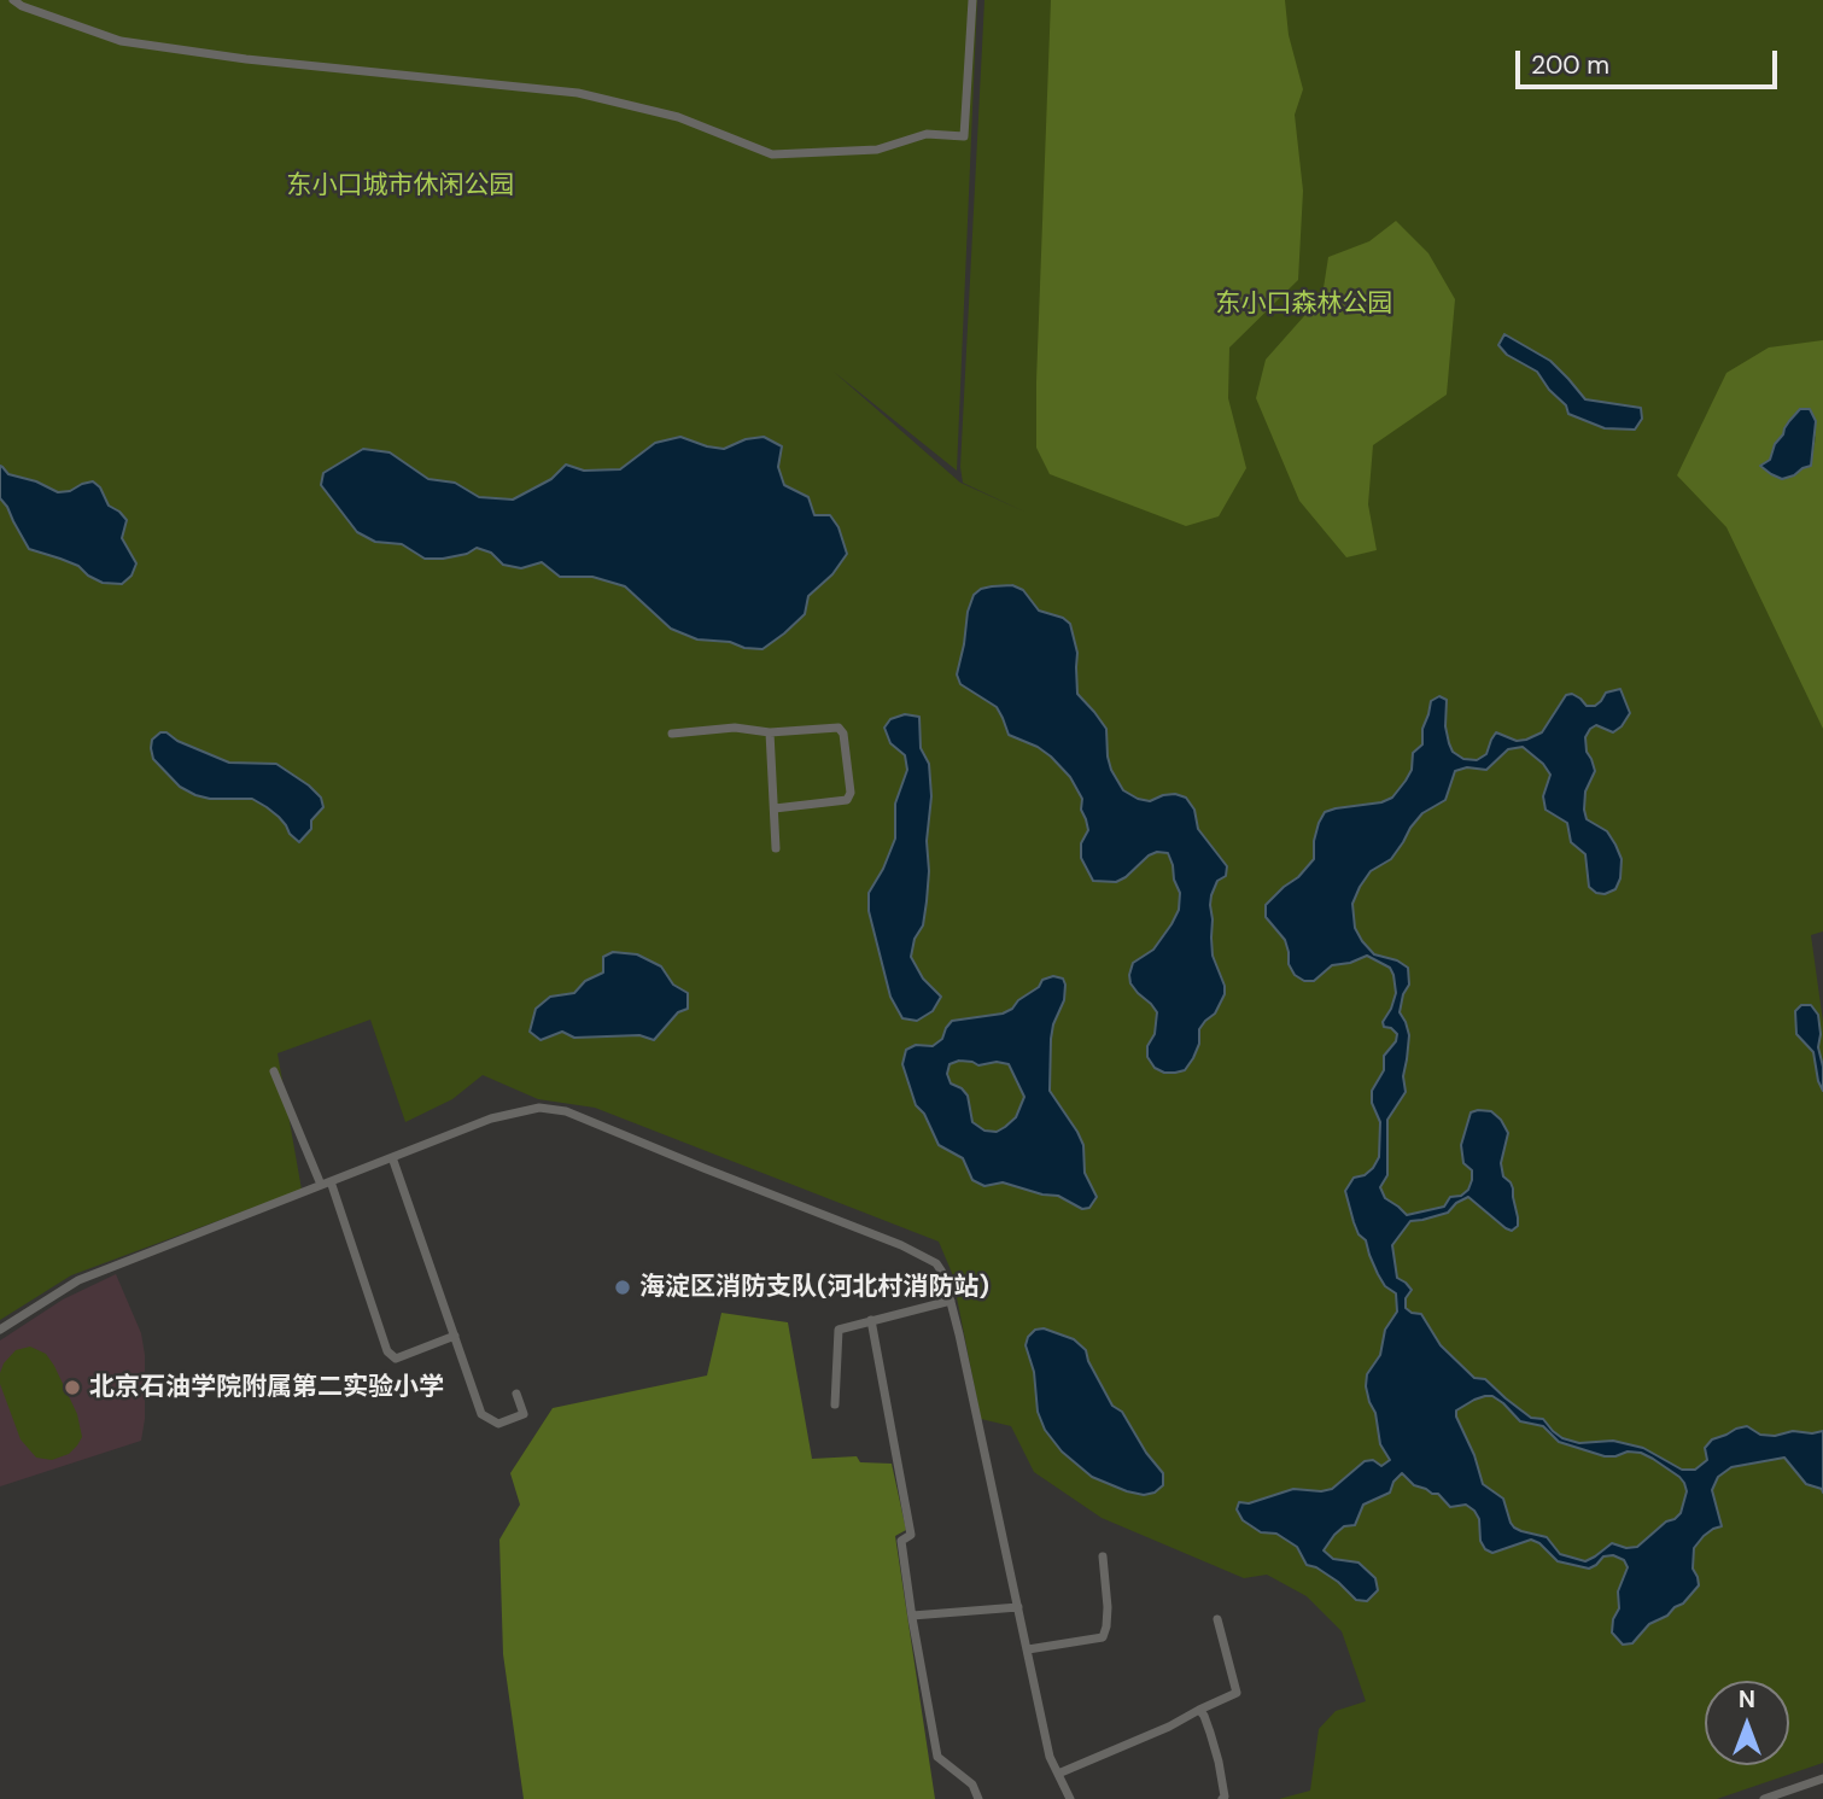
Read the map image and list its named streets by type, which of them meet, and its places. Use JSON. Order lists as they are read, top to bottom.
{
  "parks": ["东小口城市休闲公园", "东小口森林公园"],
  "places": ["海淀区消防支队(河北村消防站)", "北京石油学院附属第二实验小学"],
  "scale_bar": "200 m",
  "north": "top"
}
